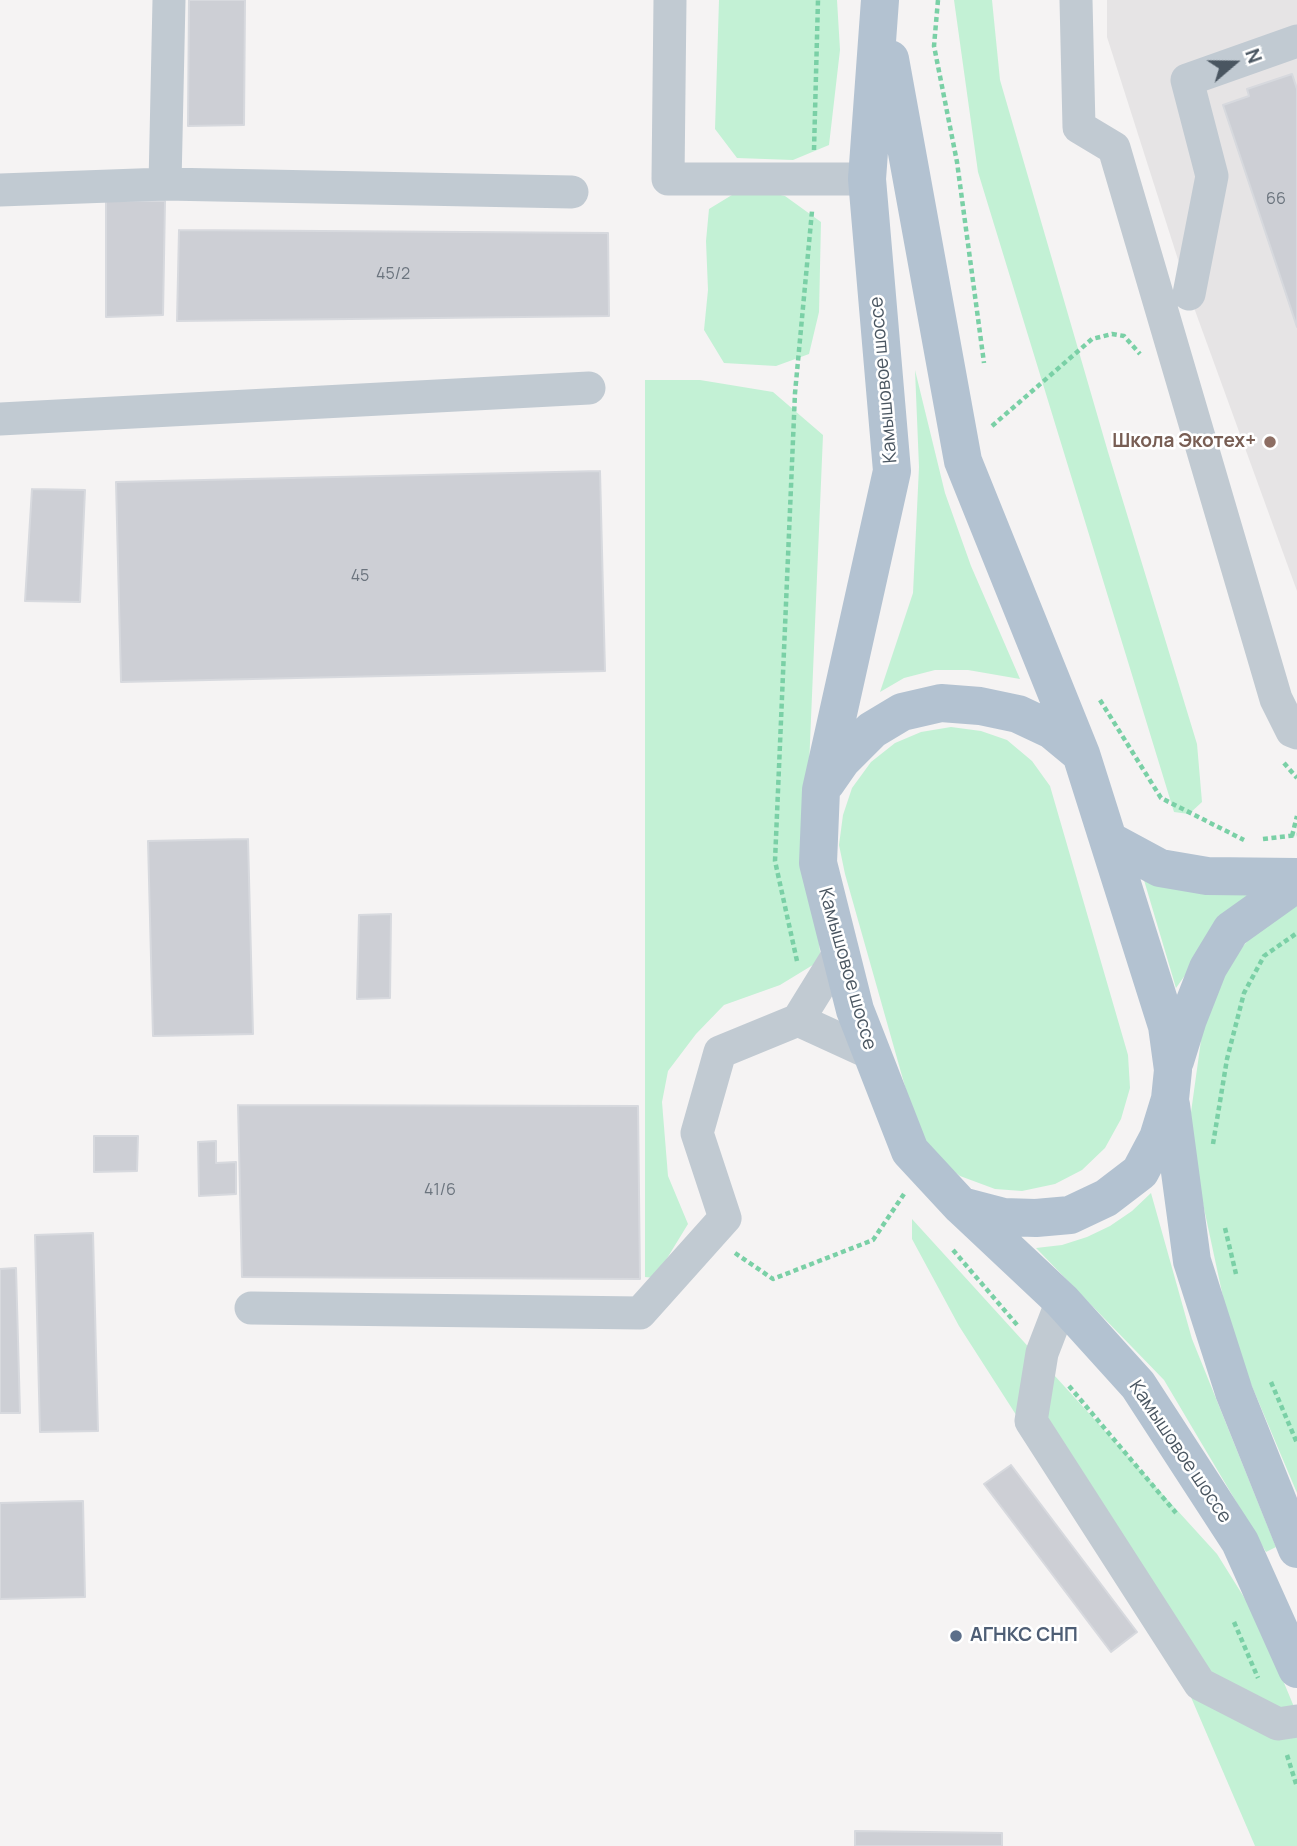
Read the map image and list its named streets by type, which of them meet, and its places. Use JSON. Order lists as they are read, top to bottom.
{
  "streets": {
    "main road": ["Камышовое шоссе"]
  },
  "places": ["Школа Экотех+", "АГНКС СНП"],
  "house_numbers": [
    "66",
    "45/2",
    "45",
    "41/6"
  ],
  "north": "right"
}
